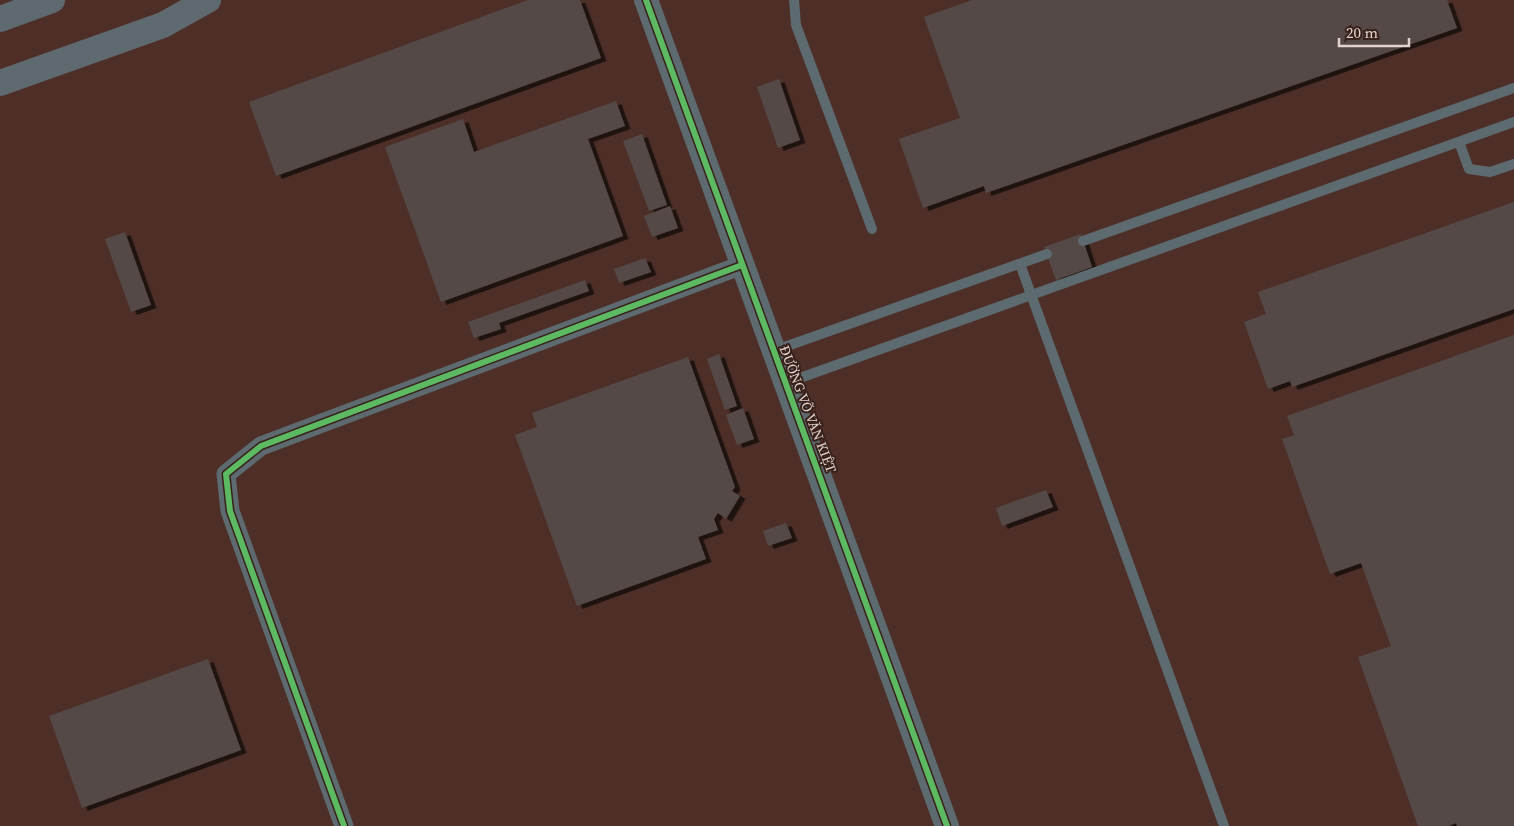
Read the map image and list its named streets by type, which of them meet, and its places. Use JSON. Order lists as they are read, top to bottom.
{
  "streets": {
    "street": ["ĐƯỜNG VÕ VĂN KIỆT"]
  },
  "scale_bar": "20 m"
}
